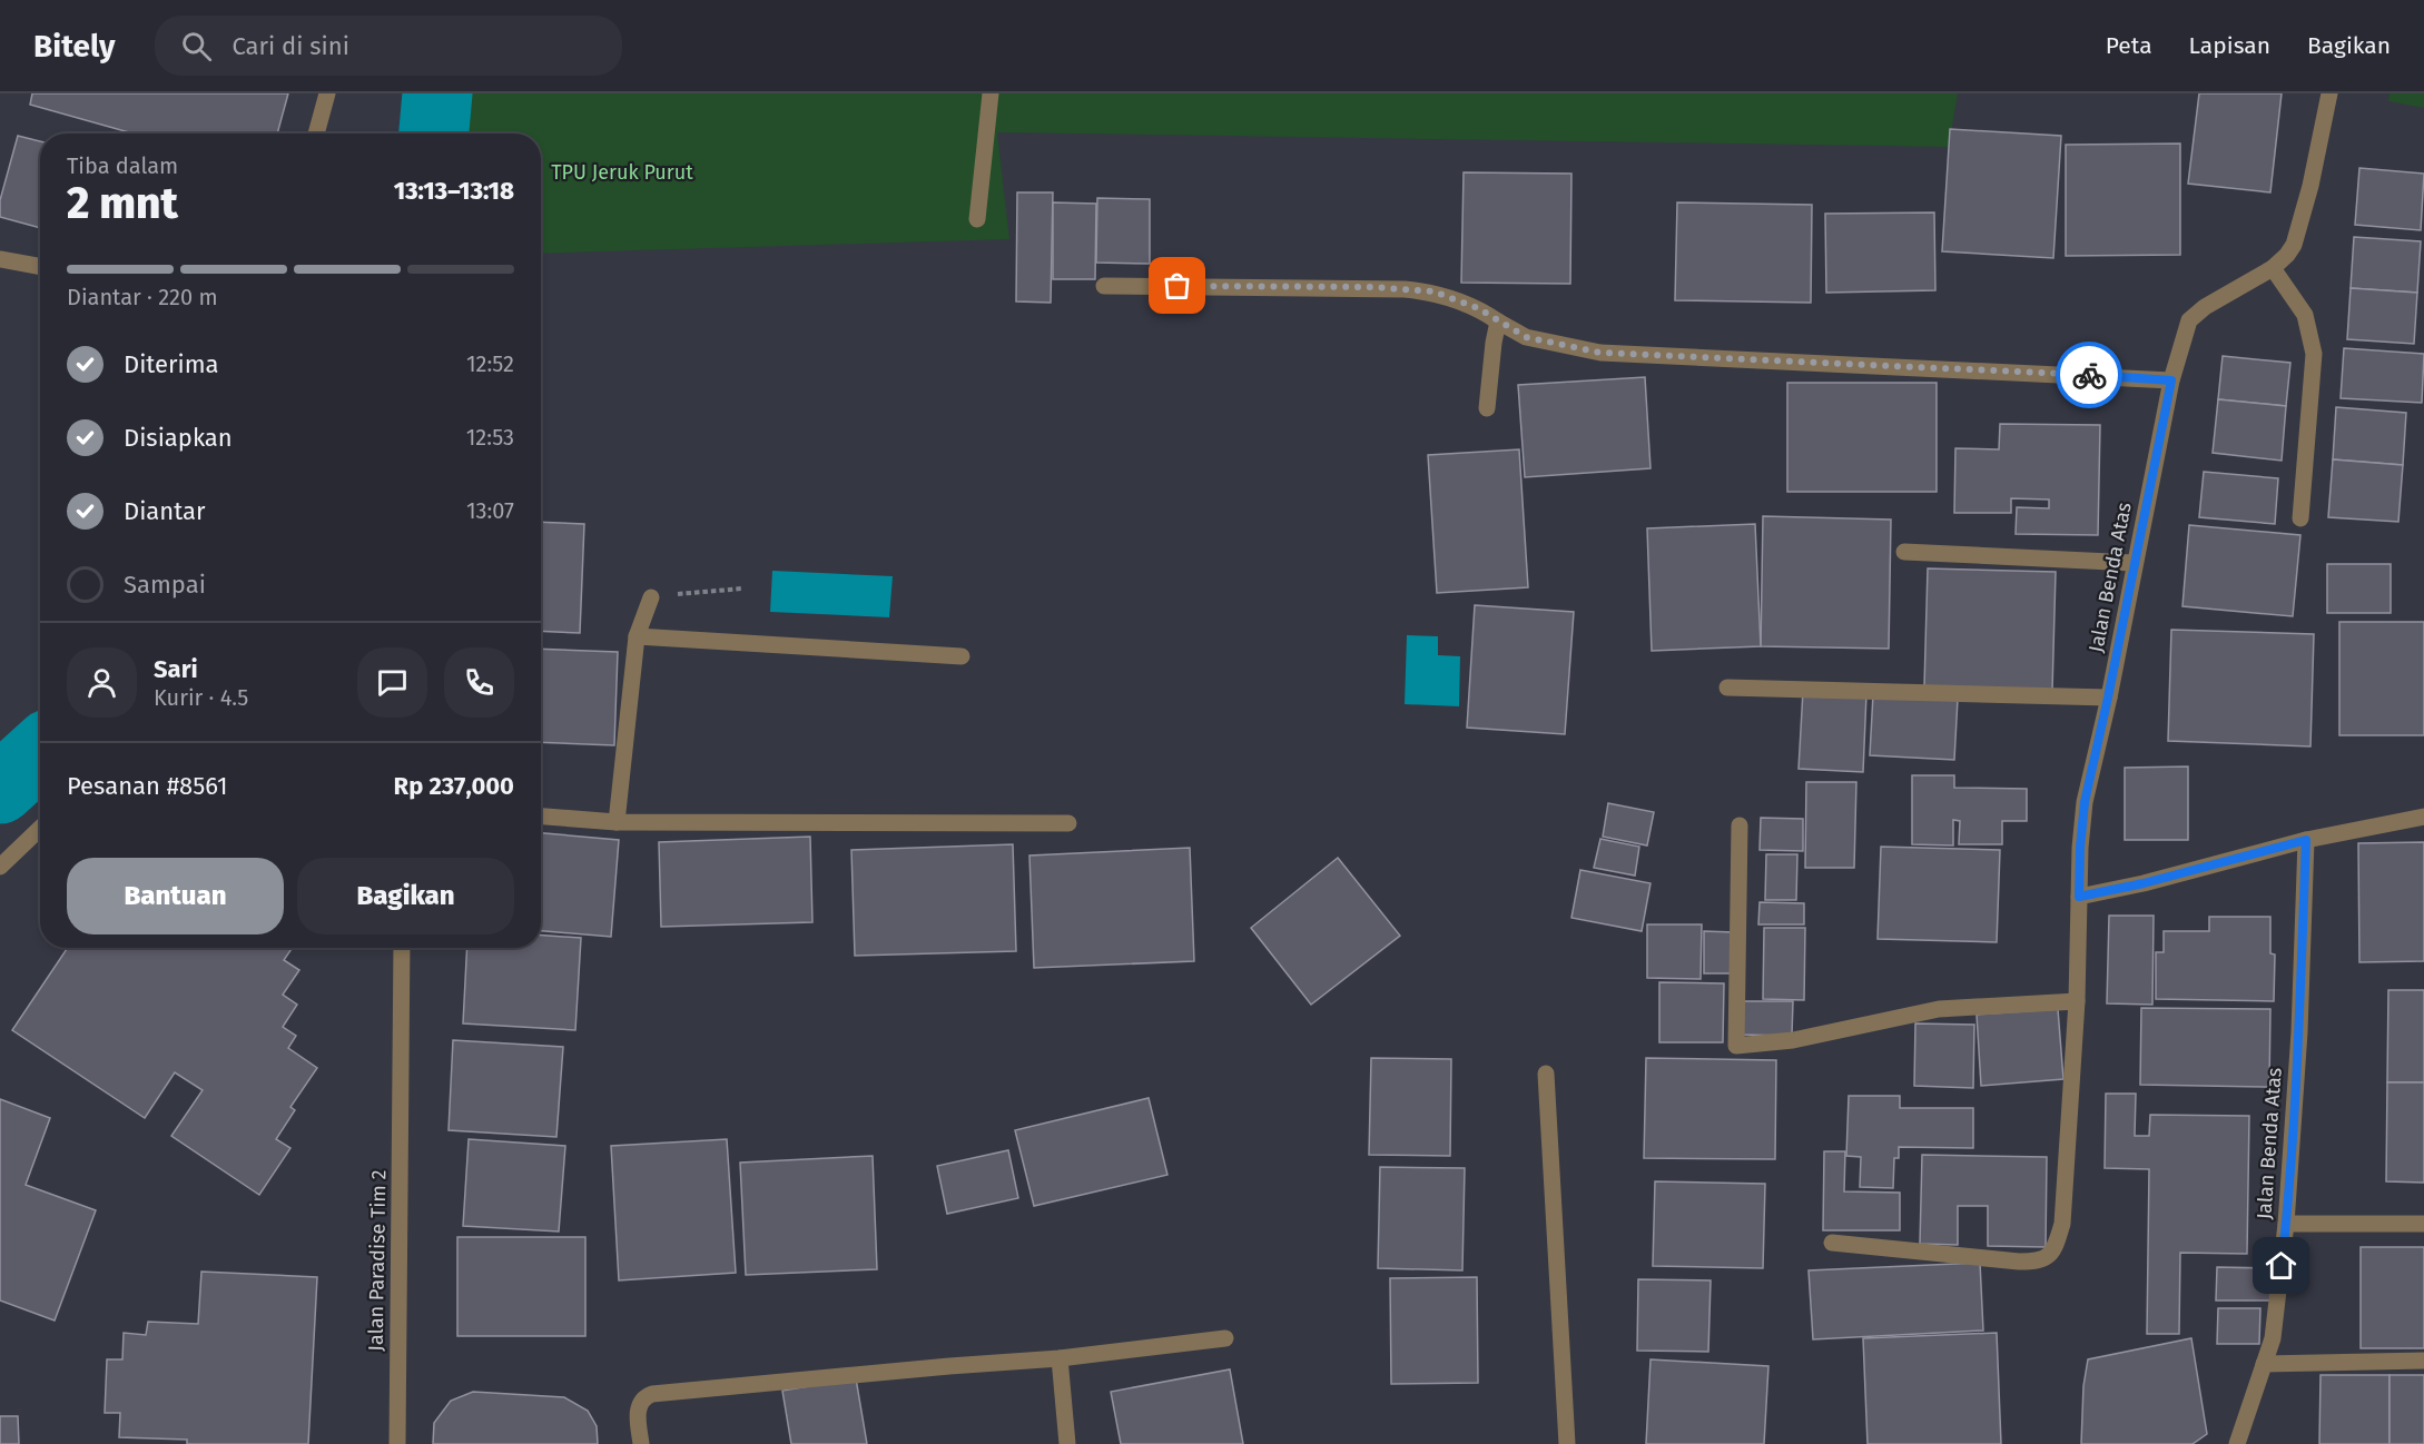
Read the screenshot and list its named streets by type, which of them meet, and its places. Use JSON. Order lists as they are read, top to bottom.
{
  "streets": {
    "street": ["Jalan Benda Atas", "Jalan Paradise Tim 2"]
  },
  "parks": ["TPU Jeruk Purut"],
  "page": {
    "header": "Bitely",
    "search": "Cari di sini",
    "nav": ["Peta", "Lapisan", "Bagikan"],
    "heading": ["2 mnt", "Tiba dalam", "13:13–13:18"],
    "panel": [
      "Sari",
      "Kurir · 4.5",
      "Pesanan #8561",
      "Rp 237,000"
    ],
    "bar": "Diantar · 220 m",
    "list": [
      ["Diterima", "12:52"],
      ["Disiapkan", "12:53"],
      ["Diantar", "13:07"],
      "Sampai"
    ],
    "buttons": ["Bantuan", "Bagikan"]
  }
}
